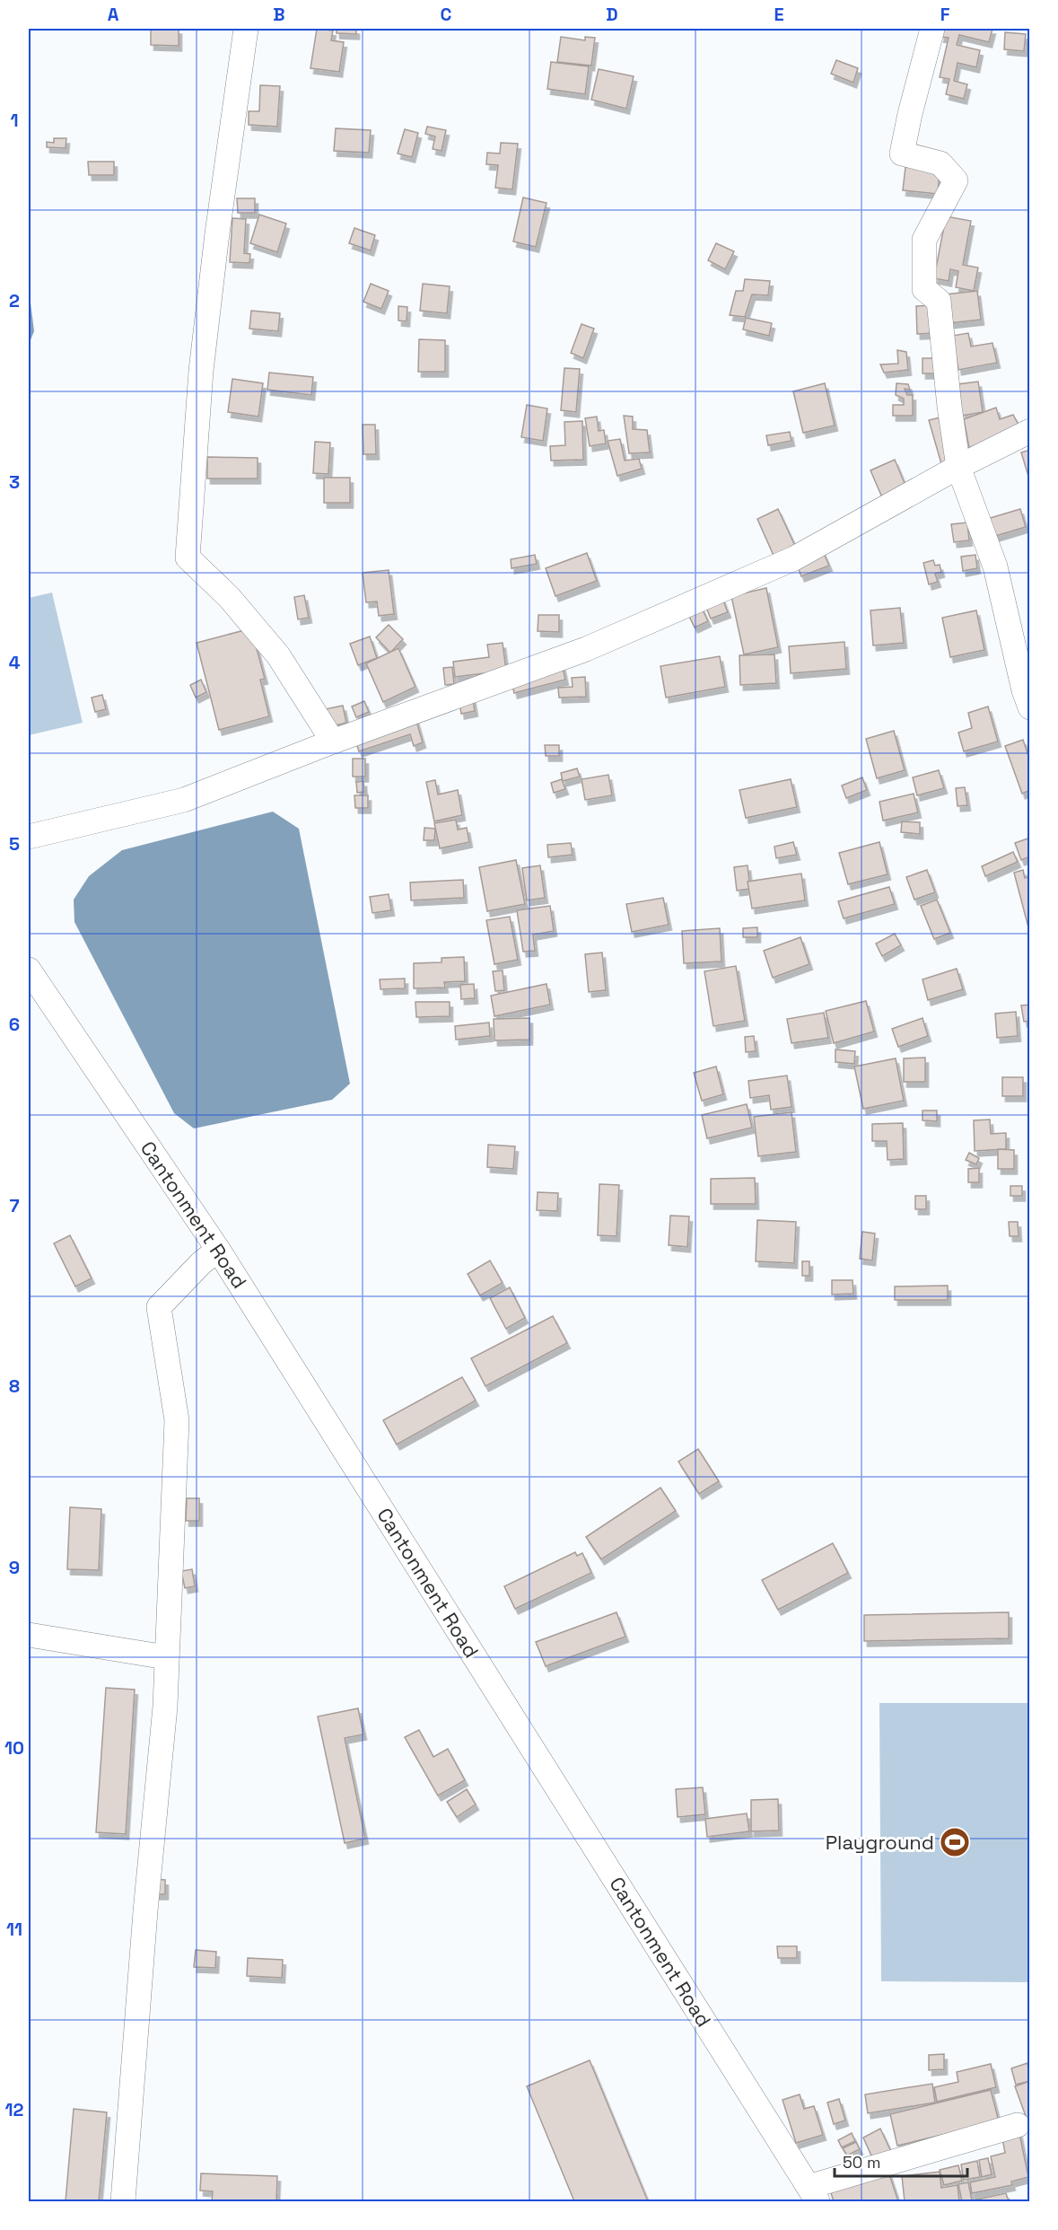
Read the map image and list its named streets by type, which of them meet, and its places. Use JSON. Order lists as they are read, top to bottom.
{
  "streets": {
    "street": ["Cantonment Road"]
  },
  "places": {
    "sports": ["Playground"]
  },
  "scale_bar": "50 m",
  "grid": {
    "columns": [
      "A",
      "B",
      "C",
      "D",
      "E",
      "F"
    ],
    "rows": [
      "1",
      "2",
      "3",
      "4",
      "5",
      "6",
      "7",
      "8",
      "9",
      "10",
      "11",
      "12"
    ]
  }
}
